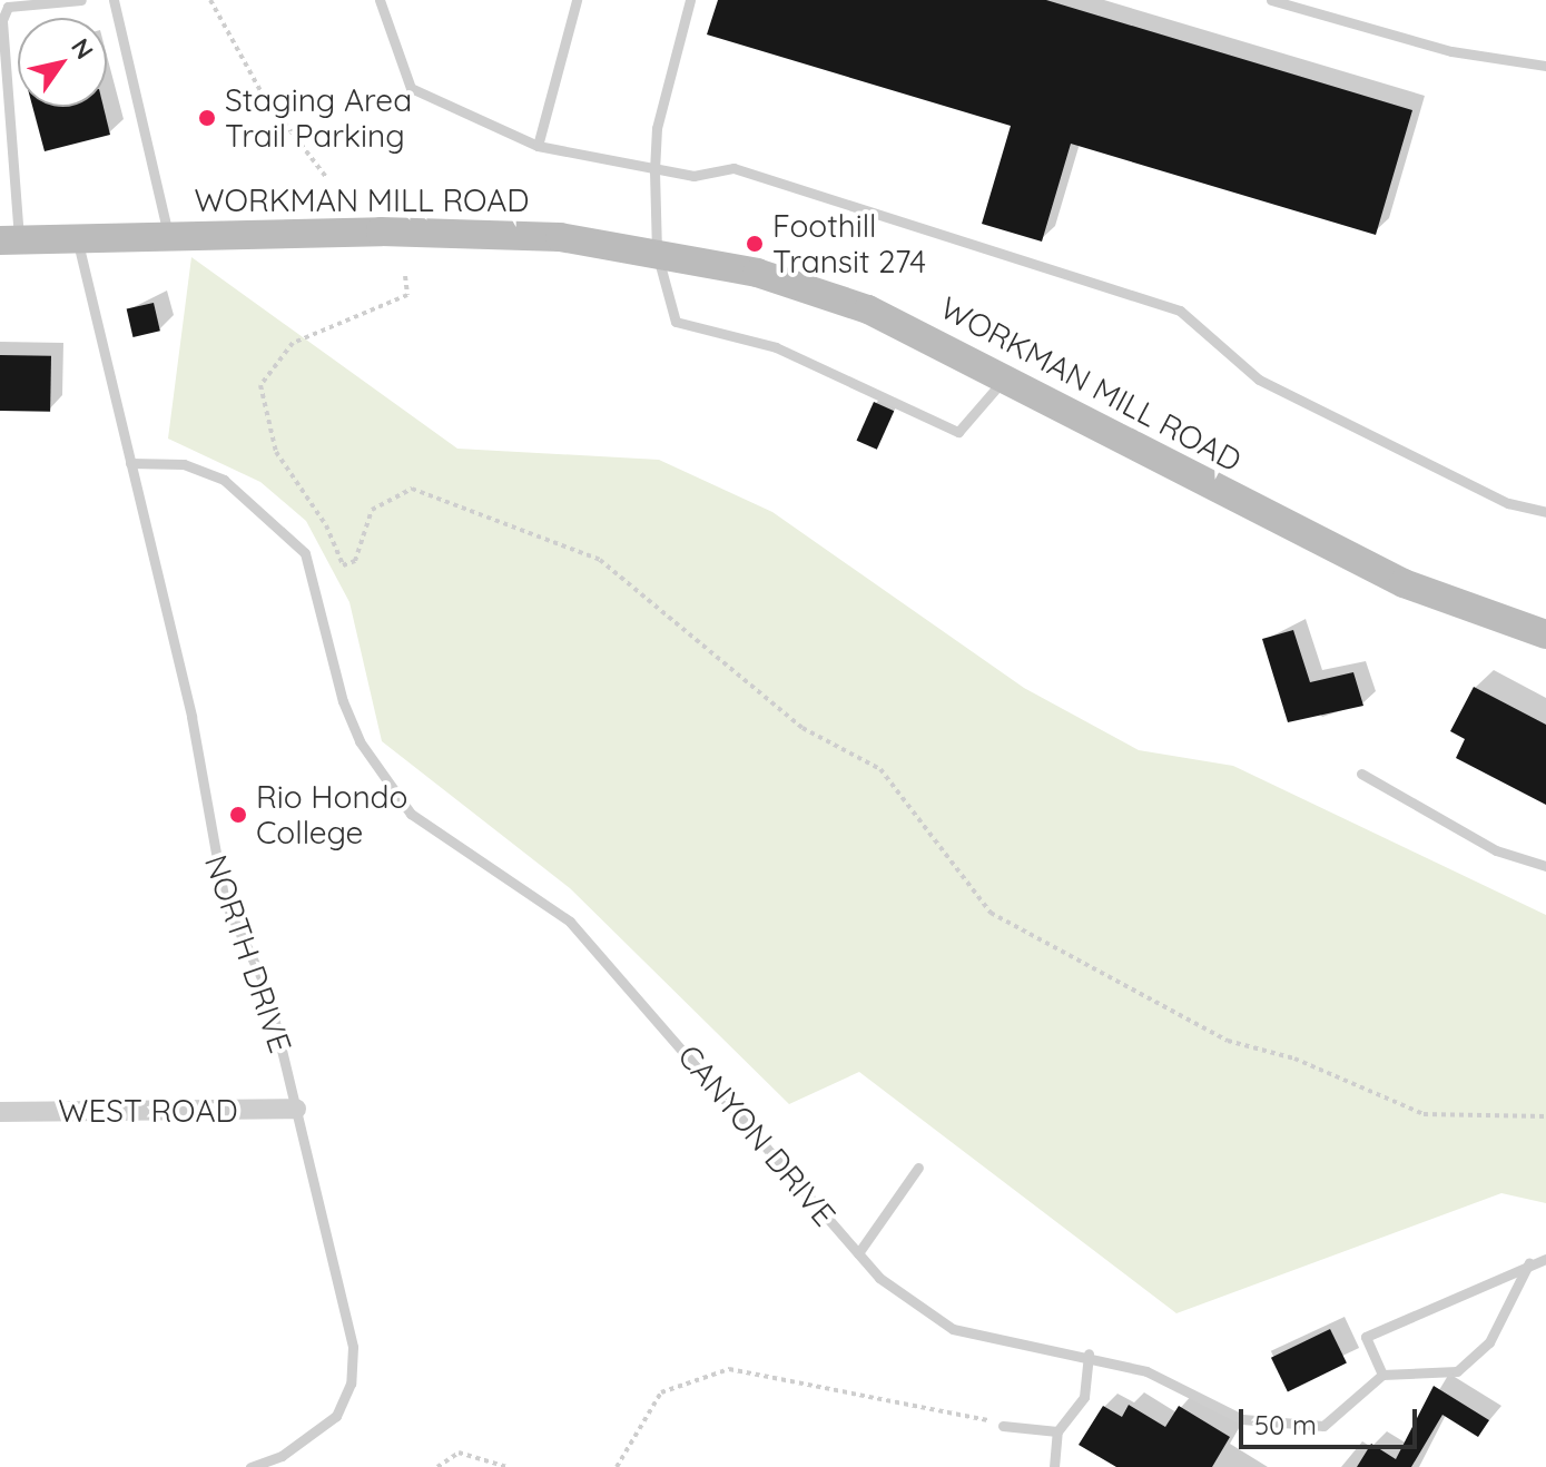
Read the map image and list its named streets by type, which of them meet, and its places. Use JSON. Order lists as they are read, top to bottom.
{
  "streets": {
    "street": ["WORKMAN MILL ROAD", "WEST ROAD"],
    "lane": ["NORTH DRIVE", "CANYON DRIVE"]
  },
  "crossings": [
    ["WORKMAN MILL ROAD", "NORTH DRIVE"],
    ["NORTH DRIVE", "WEST ROAD"],
    ["NORTH DRIVE", "CANYON DRIVE"]
  ],
  "places": ["Staging Area Trail Parking", "Foothill Transit 274", "Rio Hondo College"],
  "scale_bar": "50 m",
  "north": "top right"
}
